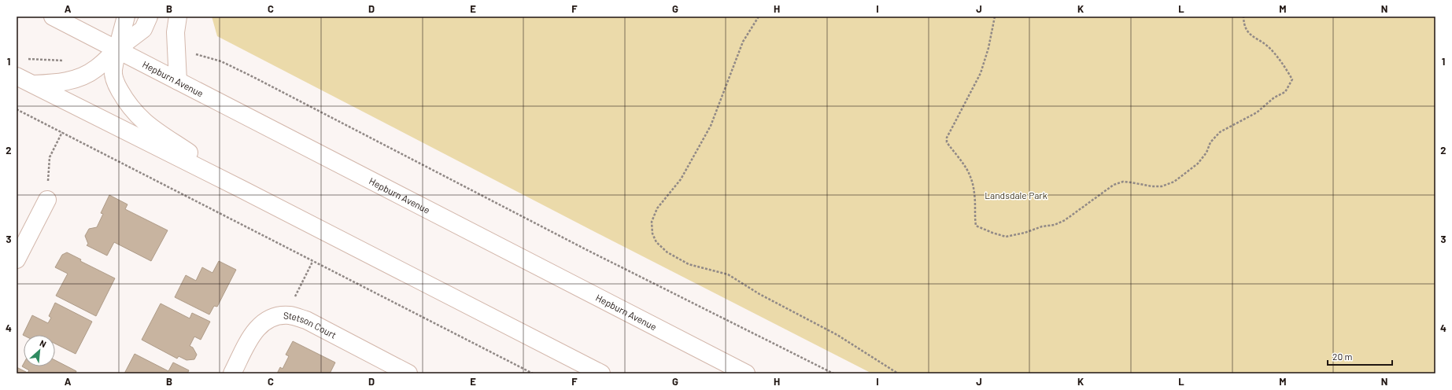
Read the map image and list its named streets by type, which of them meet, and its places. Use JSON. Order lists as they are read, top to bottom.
{
  "streets": {
    "main road": ["Hepburn Avenue", "Stetson Court"]
  },
  "parks": ["Landsdale Park"],
  "scale_bar": "20 m",
  "north": "top right",
  "grid": {
    "columns": [
      "A",
      "B",
      "C",
      "D",
      "E",
      "F",
      "G",
      "H",
      "I",
      "J",
      "K",
      "L",
      "M",
      "N"
    ],
    "rows": [
      "1",
      "2",
      "3",
      "4"
    ]
  }
}
